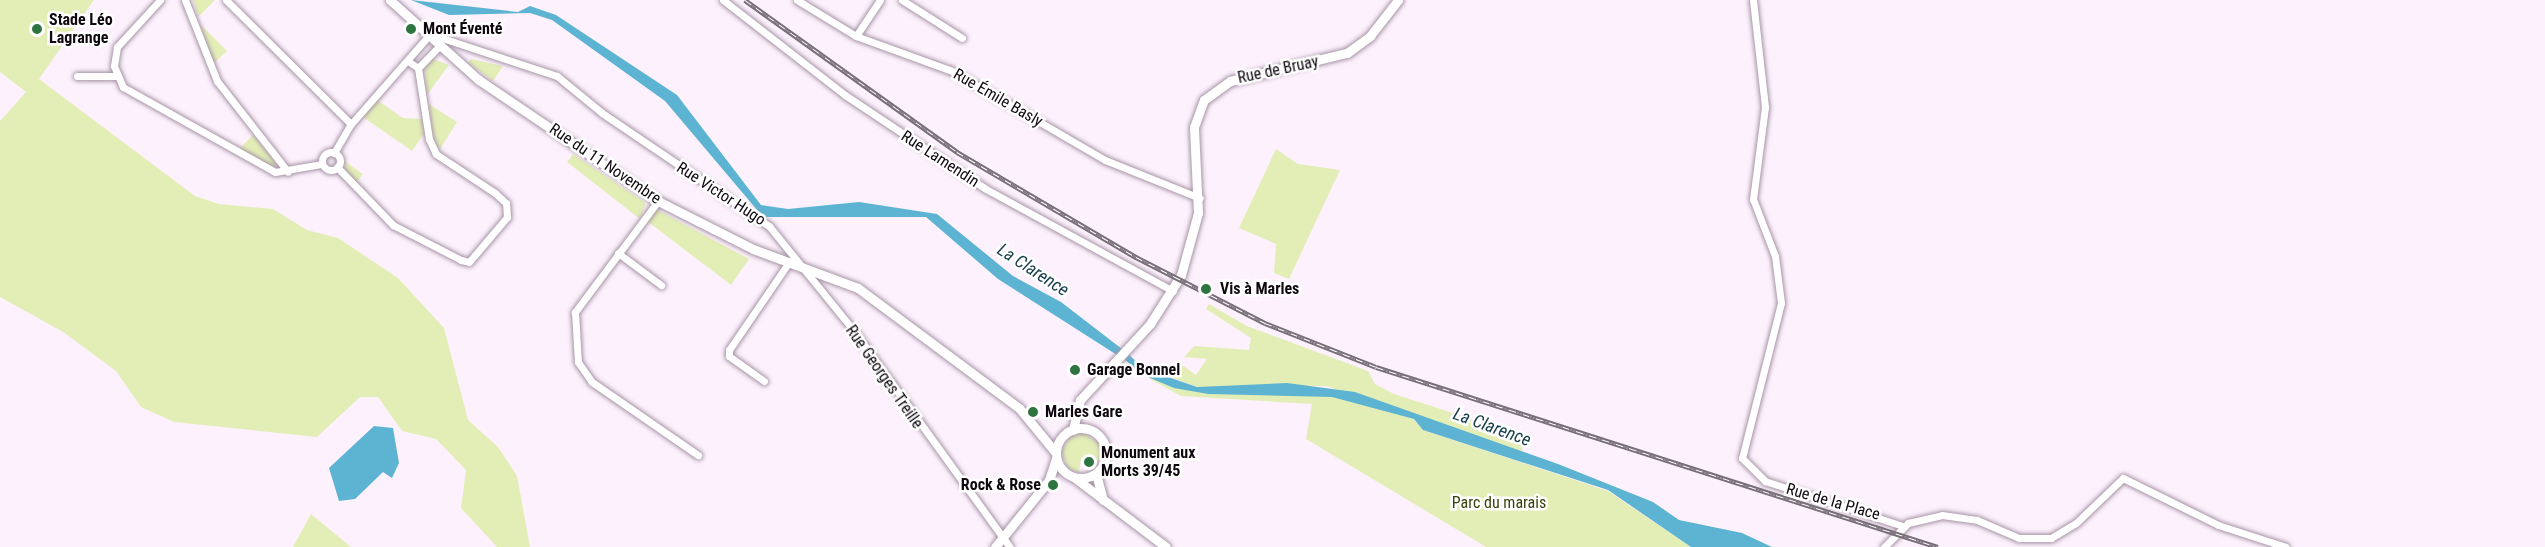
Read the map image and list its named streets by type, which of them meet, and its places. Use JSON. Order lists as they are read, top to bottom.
{
  "streets": {
    "main road": ["Rue de Bruay", "Rue du 11 Novembre", "Rue Victor Hugo"],
    "street": [
      "Rue Émile Basly",
      "Rue Lamendin",
      "Rue Georges Treille",
      "Rue de la Place"
    ]
  },
  "crossings": [
    ["Rue de Bruay", "Rue Émile Basly"],
    ["Rue de Bruay", "Rue Lamendin"],
    ["Rue du 11 Novembre", "Rue Victor Hugo"],
    ["Rue du 11 Novembre", "Rue Georges Treille"],
    ["Rue Victor Hugo", "Rue Georges Treille"]
  ],
  "water": ["La Clarence"],
  "parks": ["Parc du marais"],
  "places": [
    "Stade Léo Lagrange",
    "Mont Éventé",
    "Vis à Marles",
    "Garage Bonnel",
    "Marles Gare",
    "Monument aux Morts 39/45",
    "Rock & Rose"
  ]
}
